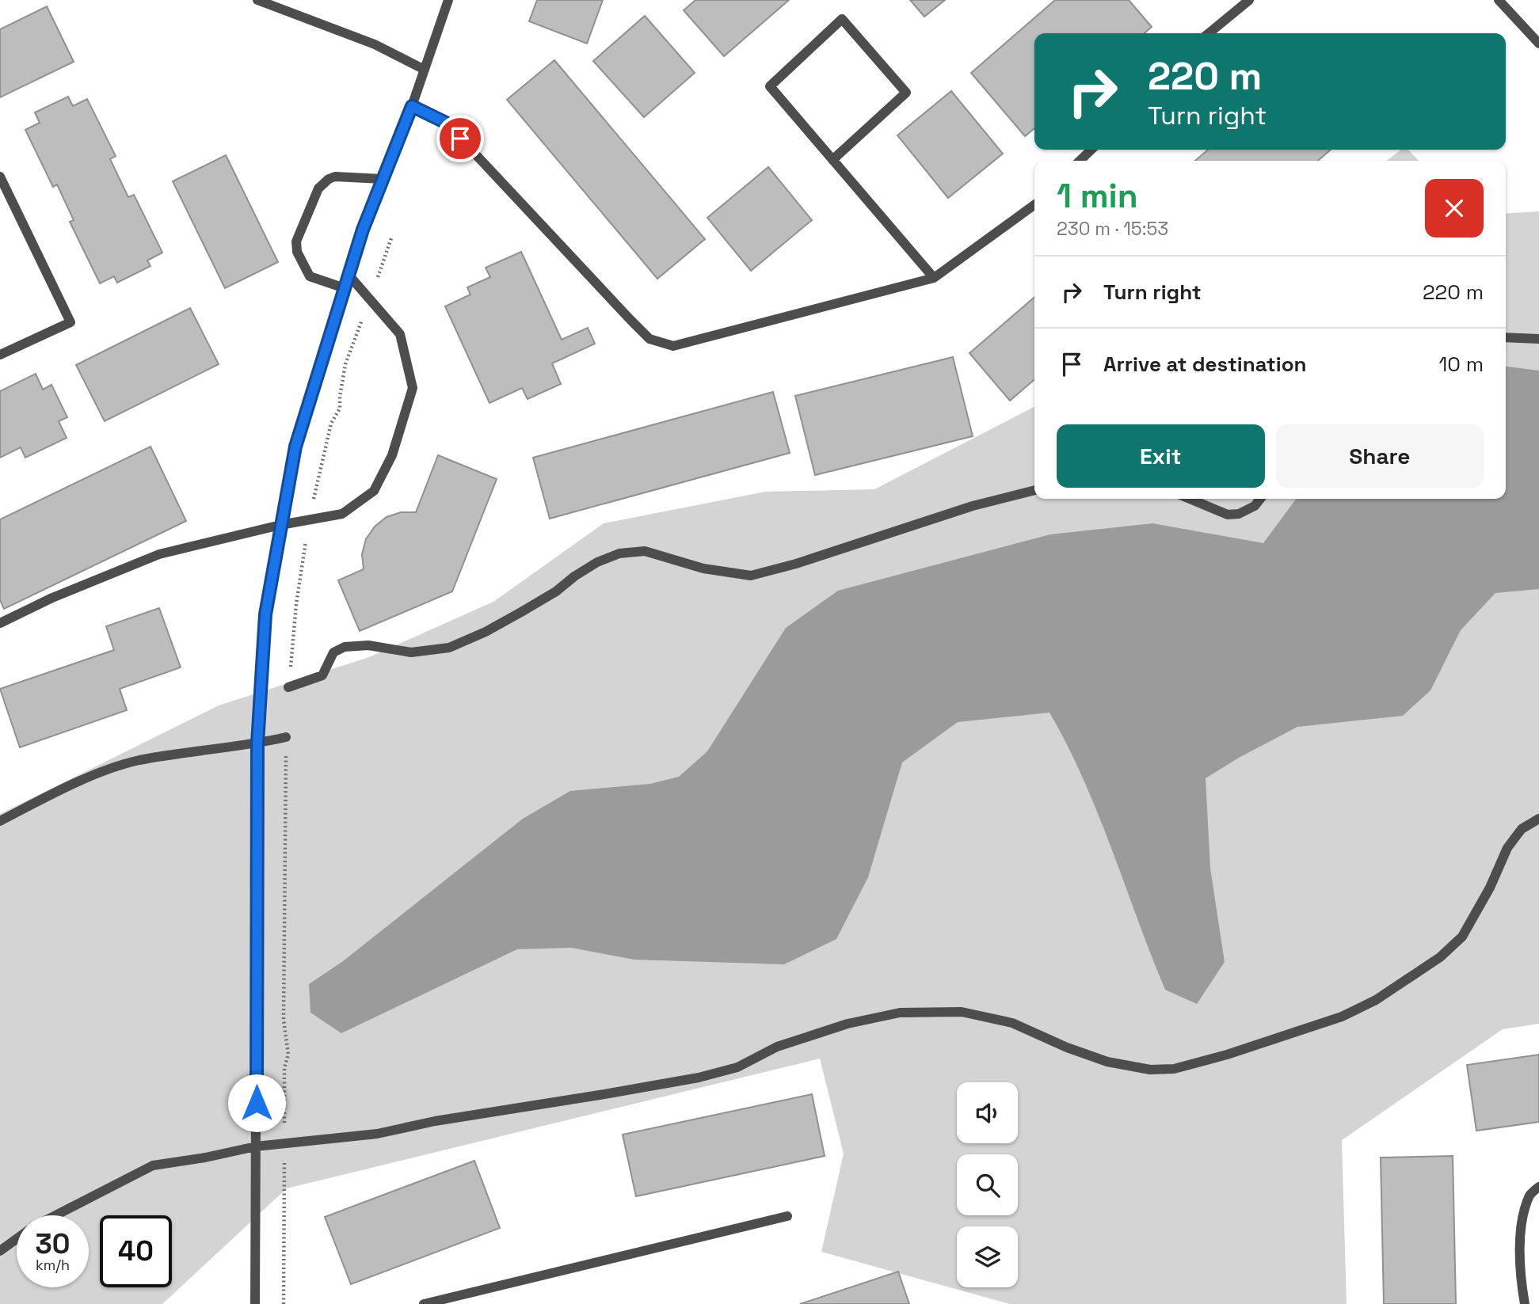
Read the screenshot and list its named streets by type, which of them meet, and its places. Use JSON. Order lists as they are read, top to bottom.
{
  "page": {
    "turn": ["220 m", "Turn right"],
    "heading": ["1 min", "230 m · 15:53"],
    "list": [
      {
        "name": "Turn right",
        "value": "220 m"
      },
      {
        "name": "Arrive at destination",
        "value": "10 m"
      }
    ],
    "buttons": ["Exit", "Share"],
    "speed": "30 km/h",
    "limit": "40"
  }
}
